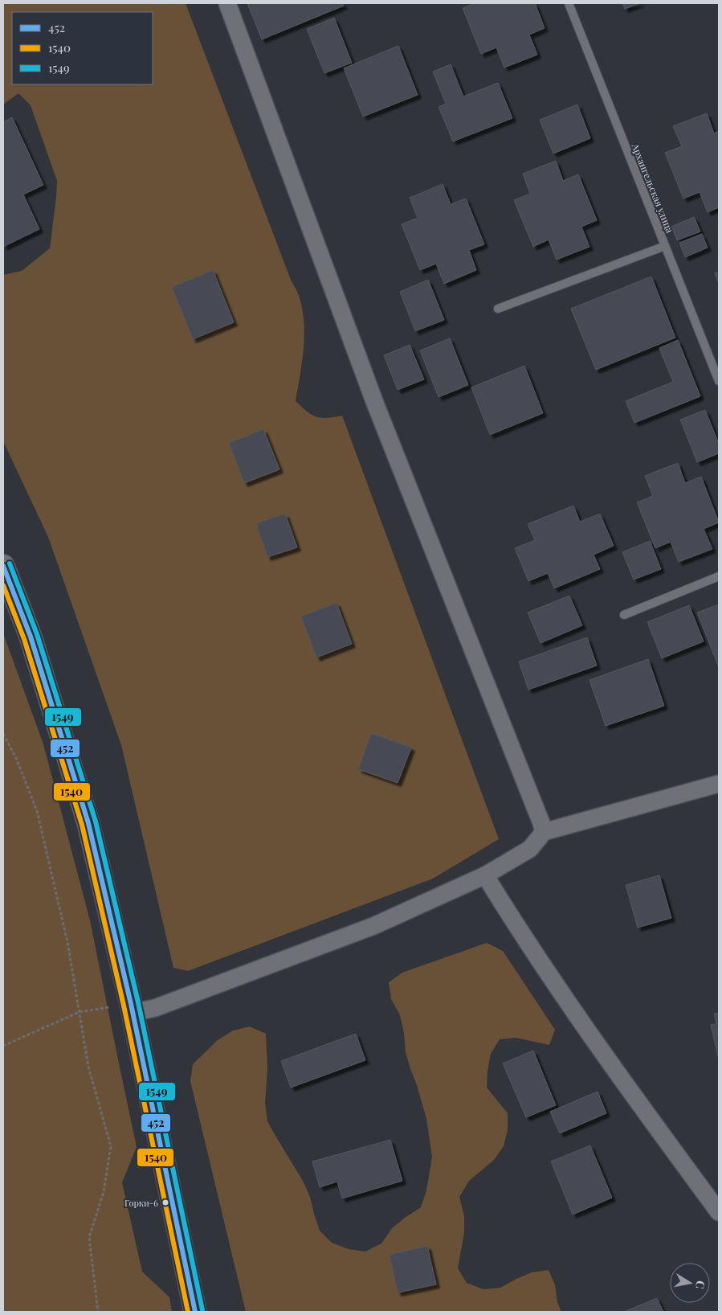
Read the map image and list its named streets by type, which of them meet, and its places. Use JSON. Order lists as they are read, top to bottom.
{
  "streets": {
    "lane": ["Архангельская улица"]
  },
  "places": ["Горки-6"],
  "lines": ["transit line 1549", "transit line 452", "transit line 1540"],
  "legend": ["452", "1540", "1549"],
  "north": "right"
}
